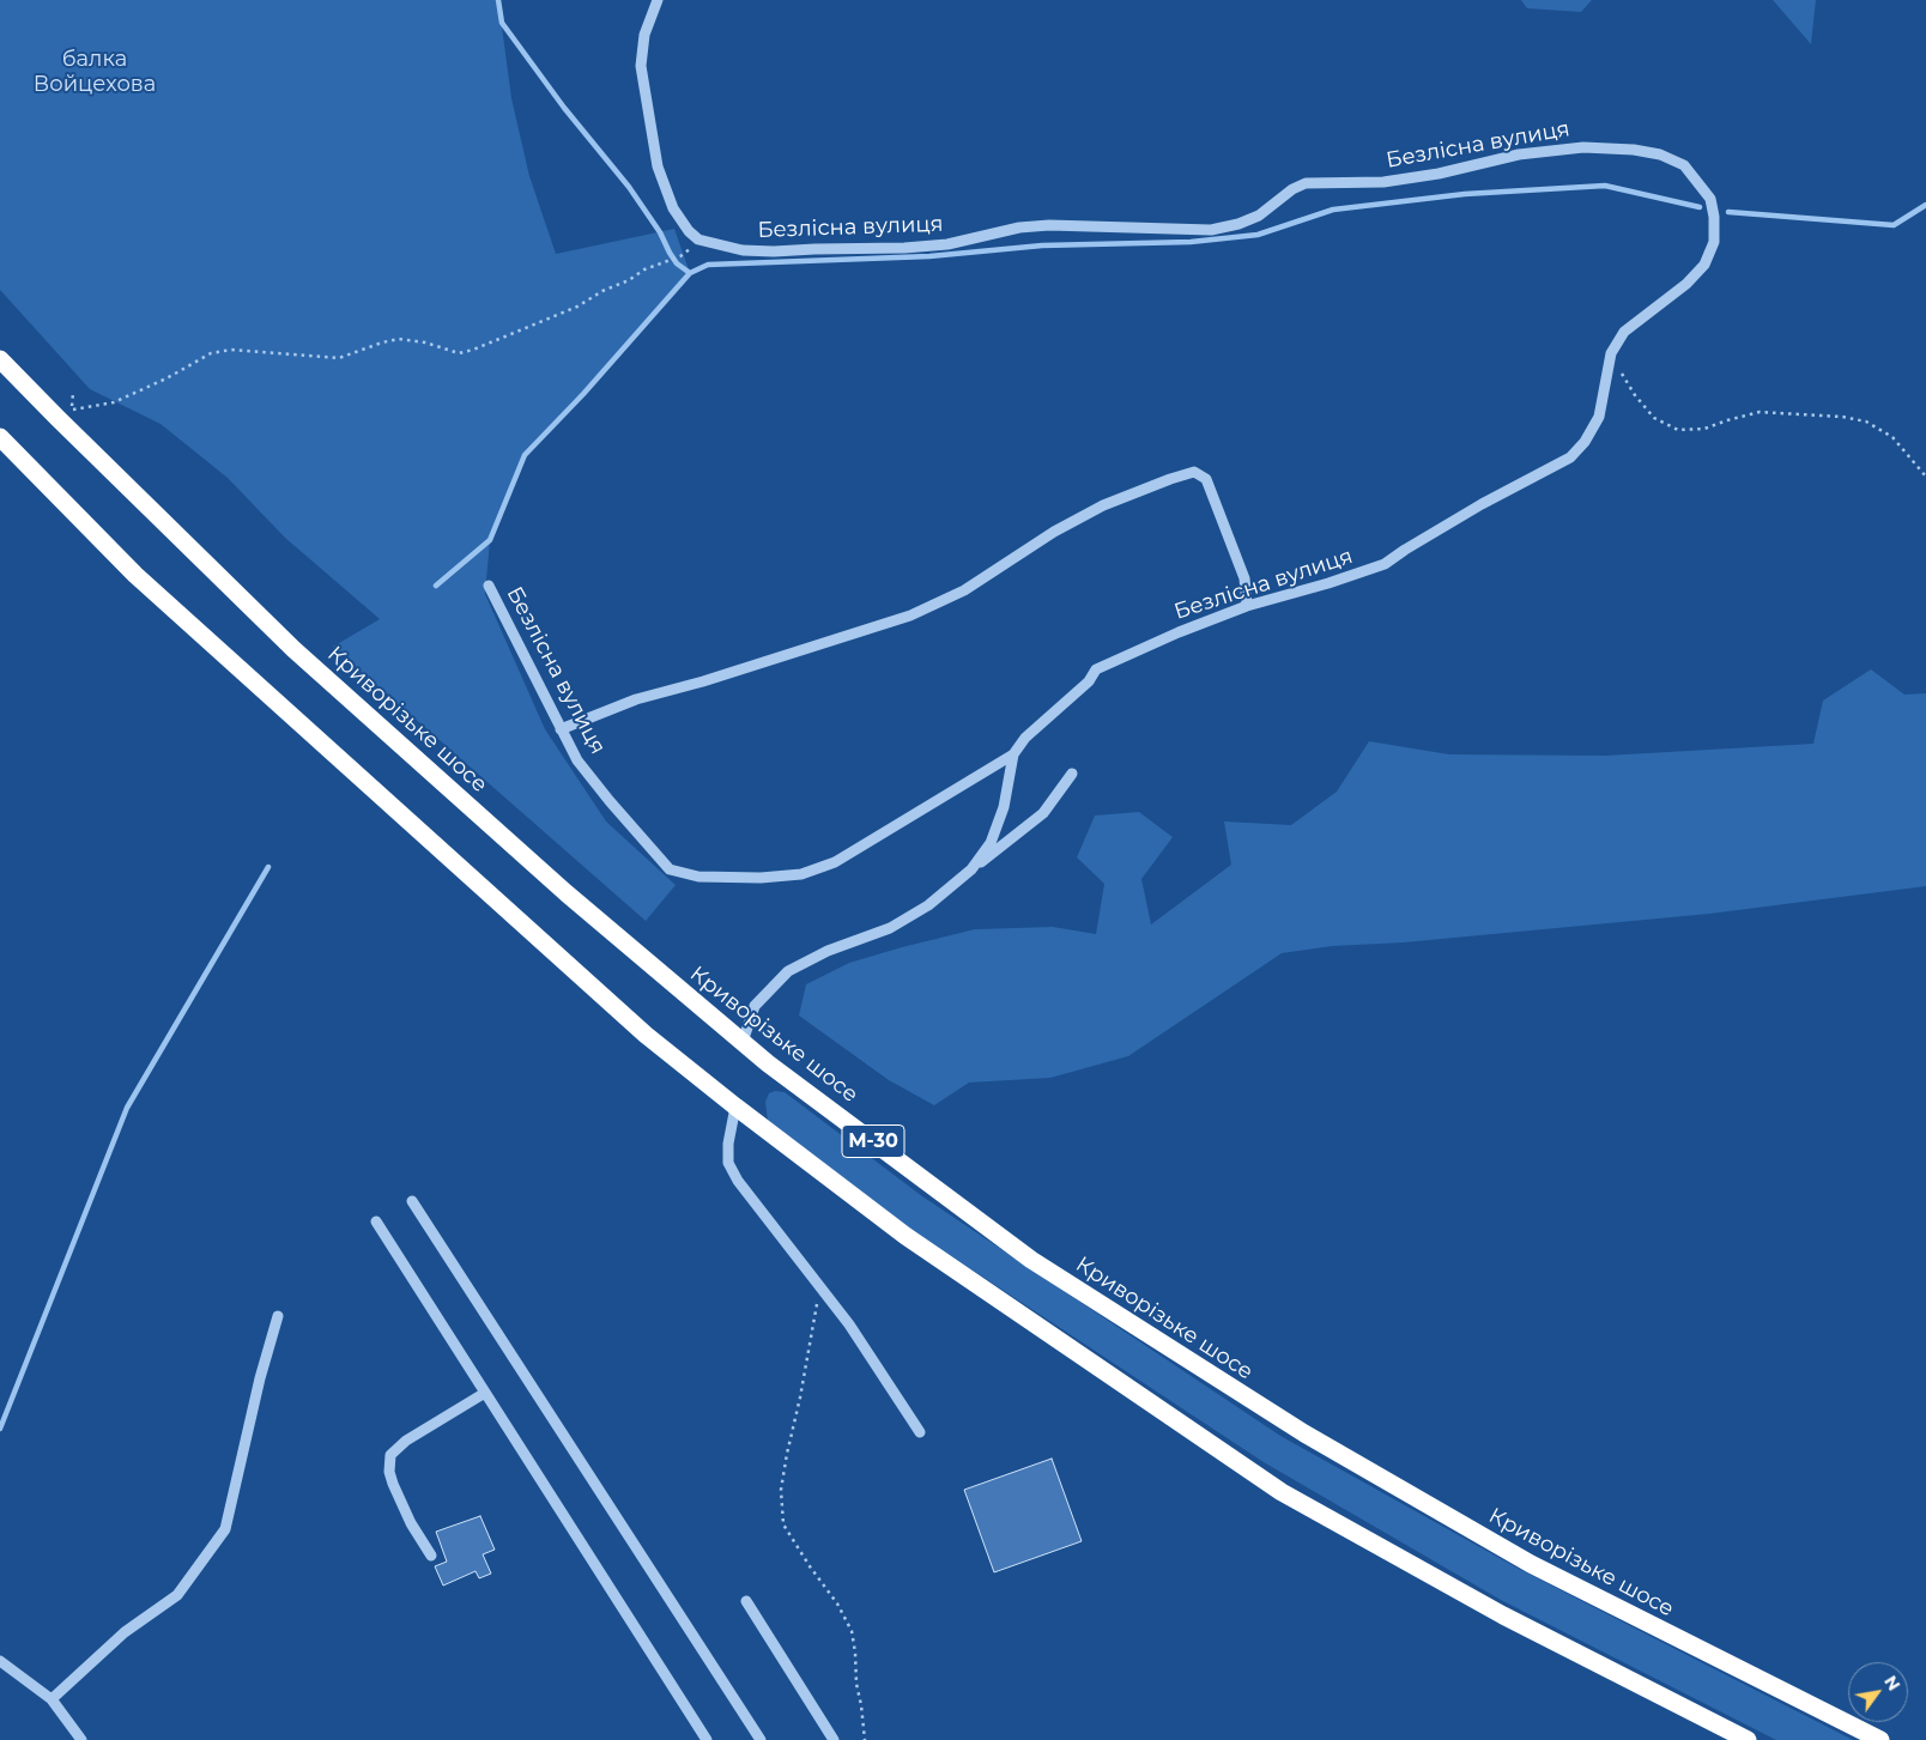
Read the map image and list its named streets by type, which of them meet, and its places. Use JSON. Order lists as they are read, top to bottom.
{
  "streets": {
    "highway": ["Криворізьке шосе", "М-30"],
    "street": ["Безлісна вулиця"]
  },
  "crossings": [
    ["Безлісна вулиця", "Криворізьке шосе"]
  ],
  "parks": ["балка Войцехова"],
  "north": "top right"
}
